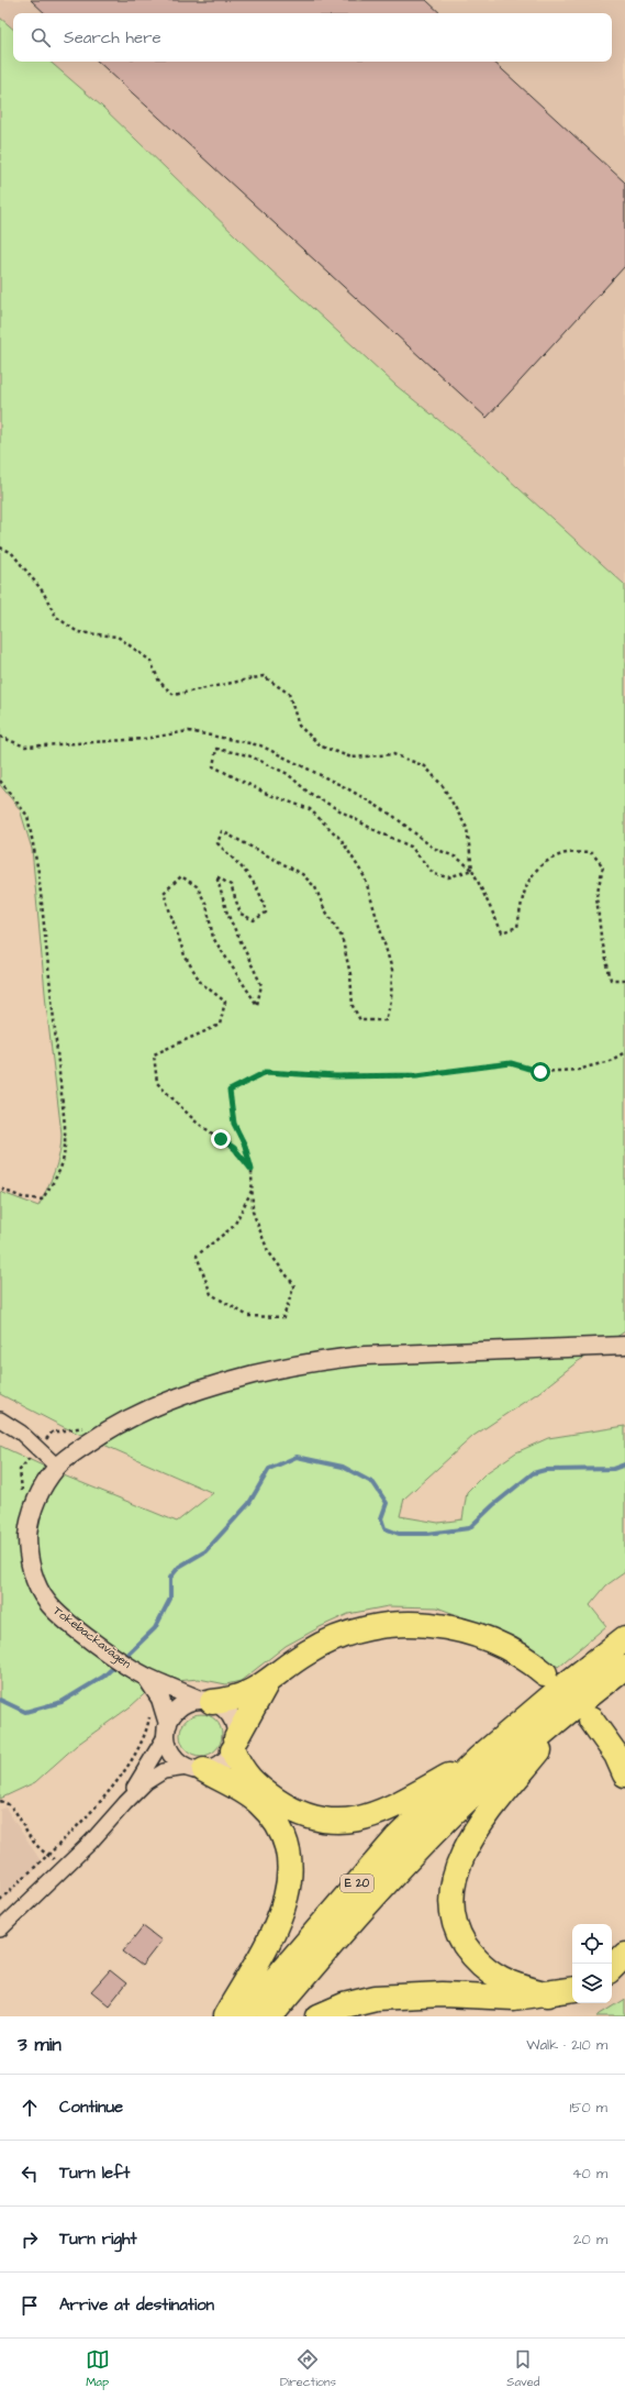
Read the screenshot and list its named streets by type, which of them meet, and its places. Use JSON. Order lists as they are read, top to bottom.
{
  "streets": {
    "highway": ["E 20"],
    "street": ["Tokebackavägen"]
  },
  "page": {
    "search": "Search here",
    "heading": ["3 min", "Walk · 210 m"],
    "list": [
      ["Continue", "150 m"],
      ["Turn left", "40 m"],
      ["Turn right", "20 m"],
      "Arrive at destination"
    ],
    "nav": ["Map", "Directions", "Saved"]
  }
}
